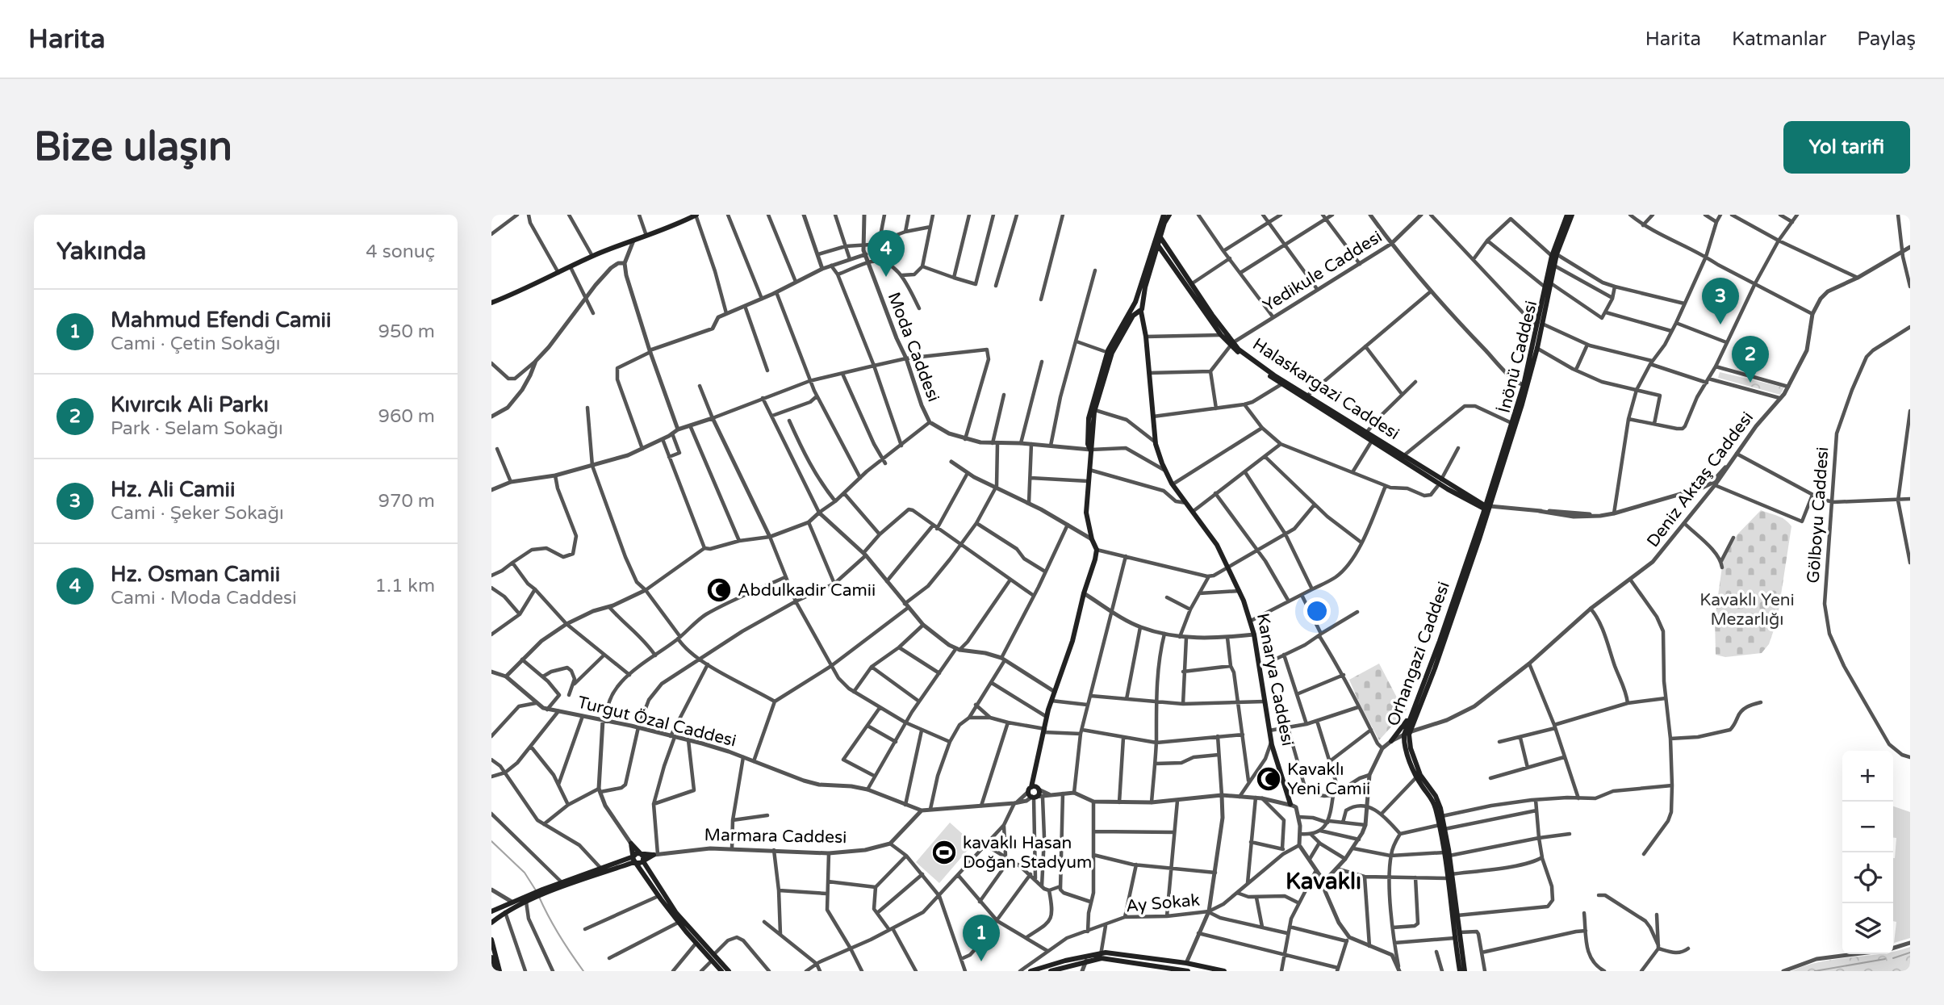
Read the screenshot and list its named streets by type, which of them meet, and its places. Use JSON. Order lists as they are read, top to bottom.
{
  "streets": {
    "main road": [
      "İnönü Caddesi",
      "Halaskargazi Caddesi",
      "Orhangazi Caddesi",
      "Kanarya Caddesi",
      "Marmara Caddesi"
    ],
    "street": [
      "Yedikule Caddesi",
      "Moda Caddesi",
      "Deniz Aktaş Caddesi",
      "Gölboyu Caddesi",
      "Turgut Özal Caddesi",
      "Ay Sokak"
    ]
  },
  "crossings": [
    ["Yedikule Caddesi", "Halaskargazi Caddesi"],
    ["İnönü Caddesi", "Orhangazi Caddesi"],
    ["Deniz Aktaş Caddesi", "Orhangazi Caddesi"]
  ],
  "districts": ["Kavaklı"],
  "parks": ["Kavaklı Yeni Mezarlığı"],
  "places": {
    "mosque": ["Abdulkadir Camii", "Kavaklı Yeni Camii"],
    "sports": ["kavaklı Hasan Doğan Stadyum"]
  },
  "page": {
    "header": "Harita",
    "nav": ["Harita", "Katmanlar", "Paylaş"],
    "buttons": "Yol tarifi",
    "title": "Bize ulaşın",
    "heading": ["Yakında", "4 sonuç"],
    "pins": [
      "4",
      "3",
      "2",
      "1"
    ],
    "list": [
      {
        "mark": "1",
        "name": "Mahmud Efendi Camii",
        "note": "Cami · Çetin Sokağı",
        "value": "950 m"
      },
      {
        "mark": "2",
        "name": "Kıvırcık Ali Parkı",
        "note": "Park · Selam Sokağı",
        "value": "960 m"
      },
      {
        "mark": "3",
        "name": "Hz. Ali Camii",
        "note": "Cami · Şeker Sokağı",
        "value": "970 m"
      },
      {
        "mark": "4",
        "name": "Hz. Osman Camii",
        "note": "Cami · Moda Caddesi",
        "value": "1.1 km"
      }
    ],
    "map_buttons": ["+", "−"]
  }
}
